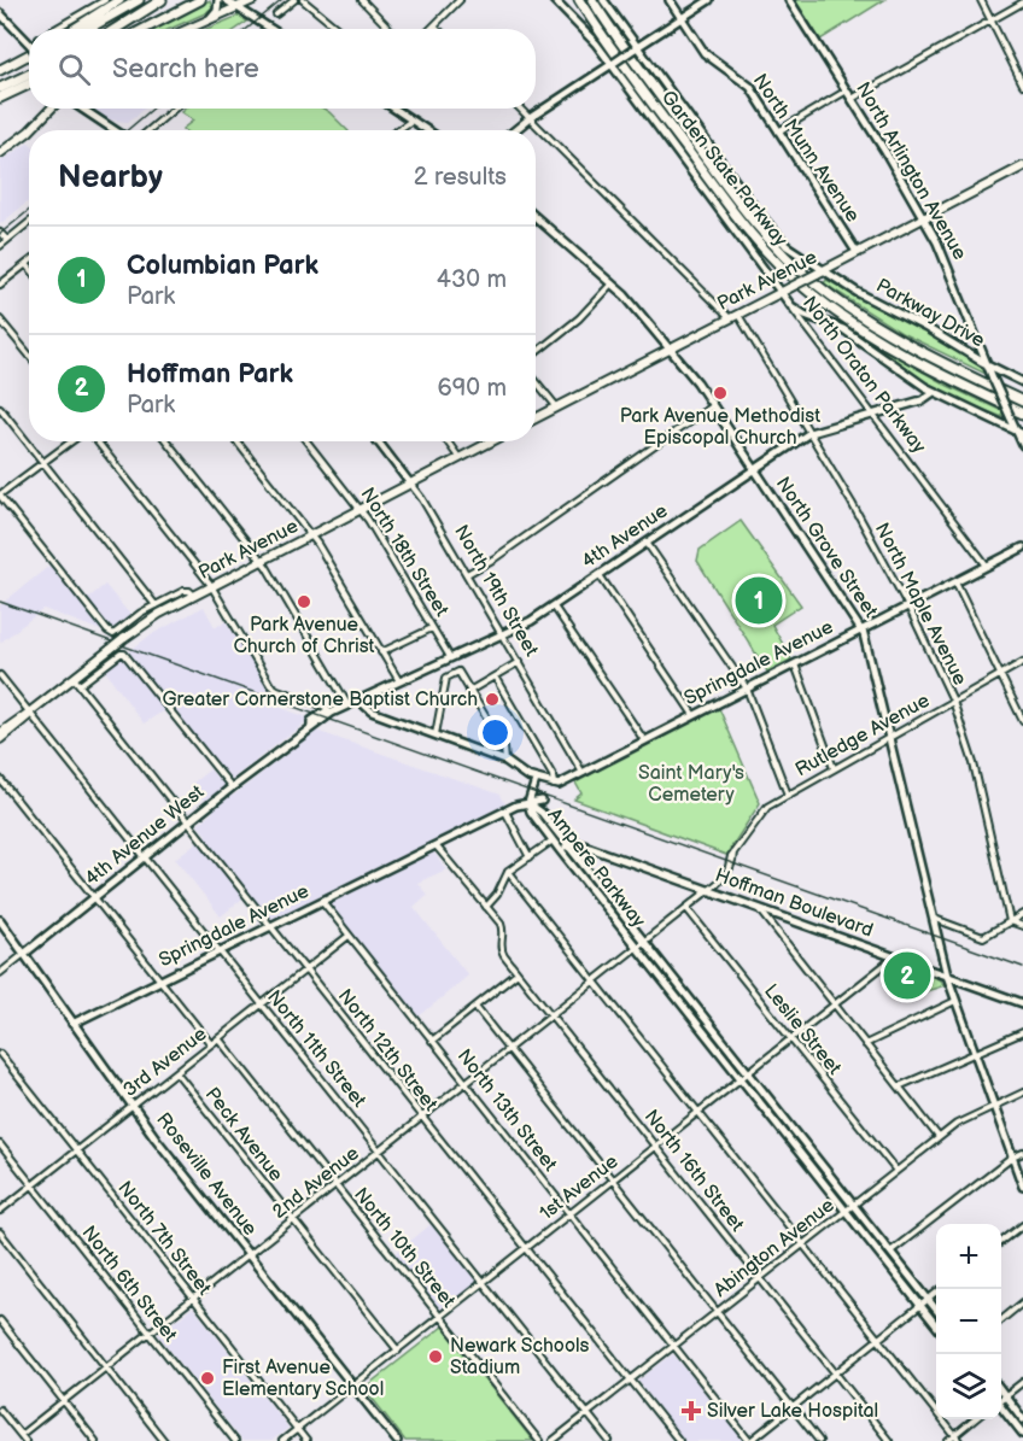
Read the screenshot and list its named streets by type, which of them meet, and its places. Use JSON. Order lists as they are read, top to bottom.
{
  "streets": {
    "highway": ["Garden State Parkway"],
    "main road": ["Park Avenue"],
    "street": [
      "North Munn Avenue",
      "North Arlington Avenue",
      "Parkway Drive",
      "North Oraton Parkway",
      "4th Avenue",
      "North Grove Street",
      "North 18th Street",
      "North 19th Street",
      "North Maple Avenue",
      "Springdale Avenue",
      "Rutledge Avenue",
      "4th Avenue West",
      "Ampere Parkway",
      "Hoffman Boulevard",
      "Leslie Street",
      "North 11th Street",
      "North 12th Street",
      "3rd Avenue",
      "North 13th Street",
      "Peck Avenue",
      "North 16th Street",
      "Roseville Avenue",
      "2nd Avenue",
      "1st Avenue",
      "North 7th Street",
      "North 10th Street",
      "Abington Avenue",
      "North 6th Street"
    ]
  },
  "crossings": [
    ["North Munn Avenue", "Park Avenue"],
    ["North Arlington Avenue", "Park Avenue"],
    ["North Arlington Avenue", "Parkway Drive"],
    ["Park Avenue", "Parkway Drive"],
    ["Park Avenue", "North Oraton Parkway"],
    ["Park Avenue", "North Grove Street"],
    ["Park Avenue", "North 18th Street"],
    ["Park Avenue", "North 19th Street"],
    ["Park Avenue", "North Maple Avenue"],
    ["Park Avenue", "North 11th Street"],
    ["Park Avenue", "North 12th Street"],
    ["Parkway Drive", "North Oraton Parkway"],
    ["North Oraton Parkway", "4th Avenue"],
    ["North Oraton Parkway", "Springdale Avenue"],
    ["4th Avenue", "North Grove Street"],
    ["4th Avenue", "North 18th Street"],
    ["4th Avenue", "North 19th Street"],
    ["4th Avenue", "North Maple Avenue"],
    ["4th Avenue", "4th Avenue West"],
    ["North Grove Street", "Springdale Avenue"],
    ["North Grove Street", "Rutledge Avenue"],
    ["North Grove Street", "Hoffman Boulevard"],
    ["North Grove Street", "Abington Avenue"],
    ["North 19th Street", "Springdale Avenue"],
    ["North Maple Avenue", "Springdale Avenue"],
    ["North Maple Avenue", "Rutledge Avenue"],
    ["Springdale Avenue", "Ampere Parkway"],
    ["Springdale Avenue", "North 11th Street"],
    ["Springdale Avenue", "North 12th Street"],
    ["Springdale Avenue", "North 13th Street"],
    ["Springdale Avenue", "North 16th Street"],
    ["Springdale Avenue", "Roseville Avenue"],
    ["Rutledge Avenue", "Ampere Parkway"],
    ["Rutledge Avenue", "Hoffman Boulevard"],
    ["Rutledge Avenue", "Leslie Street"],
    ["Rutledge Avenue", "North 16th Street"],
    ["Rutledge Avenue", "2nd Avenue"],
    ["4th Avenue West", "North 11th Street"],
    ["4th Avenue West", "North 12th Street"],
    ["4th Avenue West", "Roseville Avenue"],
    ["Ampere Parkway", "Hoffman Boulevard"],
    ["Ampere Parkway", "1st Avenue"],
    ["Ampere Parkway", "Abington Avenue"],
    ["Hoffman Boulevard", "1st Avenue"],
    ["Leslie Street", "1st Avenue"],
    ["Leslie Street", "Abington Avenue"],
    ["North 11th Street", "3rd Avenue"],
    ["North 11th Street", "2nd Avenue"],
    ["North 11th Street", "1st Avenue"],
    ["North 11th Street", "Abington Avenue"],
    ["North 12th Street", "3rd Avenue"],
    ["North 12th Street", "2nd Avenue"],
    ["North 12th Street", "1st Avenue"],
    ["North 12th Street", "Abington Avenue"],
    ["3rd Avenue", "North 13th Street"],
    ["3rd Avenue", "Peck Avenue"],
    ["3rd Avenue", "Roseville Avenue"],
    ["3rd Avenue", "North 7th Street"],
    ["3rd Avenue", "North 10th Street"],
    ["3rd Avenue", "North 6th Street"],
    ["North 13th Street", "2nd Avenue"],
    ["North 13th Street", "1st Avenue"],
    ["North 13th Street", "Abington Avenue"],
    ["Peck Avenue", "2nd Avenue"],
    ["Peck Avenue", "1st Avenue"],
    ["North 16th Street", "1st Avenue"],
    ["North 16th Street", "Abington Avenue"],
    ["Roseville Avenue", "2nd Avenue"],
    ["Roseville Avenue", "1st Avenue"],
    ["2nd Avenue", "North 7th Street"],
    ["2nd Avenue", "North 10th Street"],
    ["2nd Avenue", "North 6th Street"],
    ["1st Avenue", "North 7th Street"],
    ["1st Avenue", "North 10th Street"]
  ],
  "parks": ["Saint Mary's Cemetery"],
  "places": {
    "other": [
      "Park Avenue Methodist Episcopal Church",
      "Park Avenue Church of Christ",
      "Greater Cornerstone Baptist Church",
      "Newark Schools Stadium",
      "First Avenue Elementary School"
    ],
    "health": ["Silver Lake Hospital"]
  },
  "page": {
    "search": "Search here",
    "heading": ["Nearby", "2 results"],
    "list": [
      {
        "mark": "1",
        "name": "Columbian Park",
        "note": "Park",
        "value": "430 m"
      },
      {
        "mark": "2",
        "name": "Hoffman Park",
        "note": "Park",
        "value": "690 m"
      }
    ],
    "pins": ["1", "2"],
    "map_buttons": ["+", "−"]
  }
}
